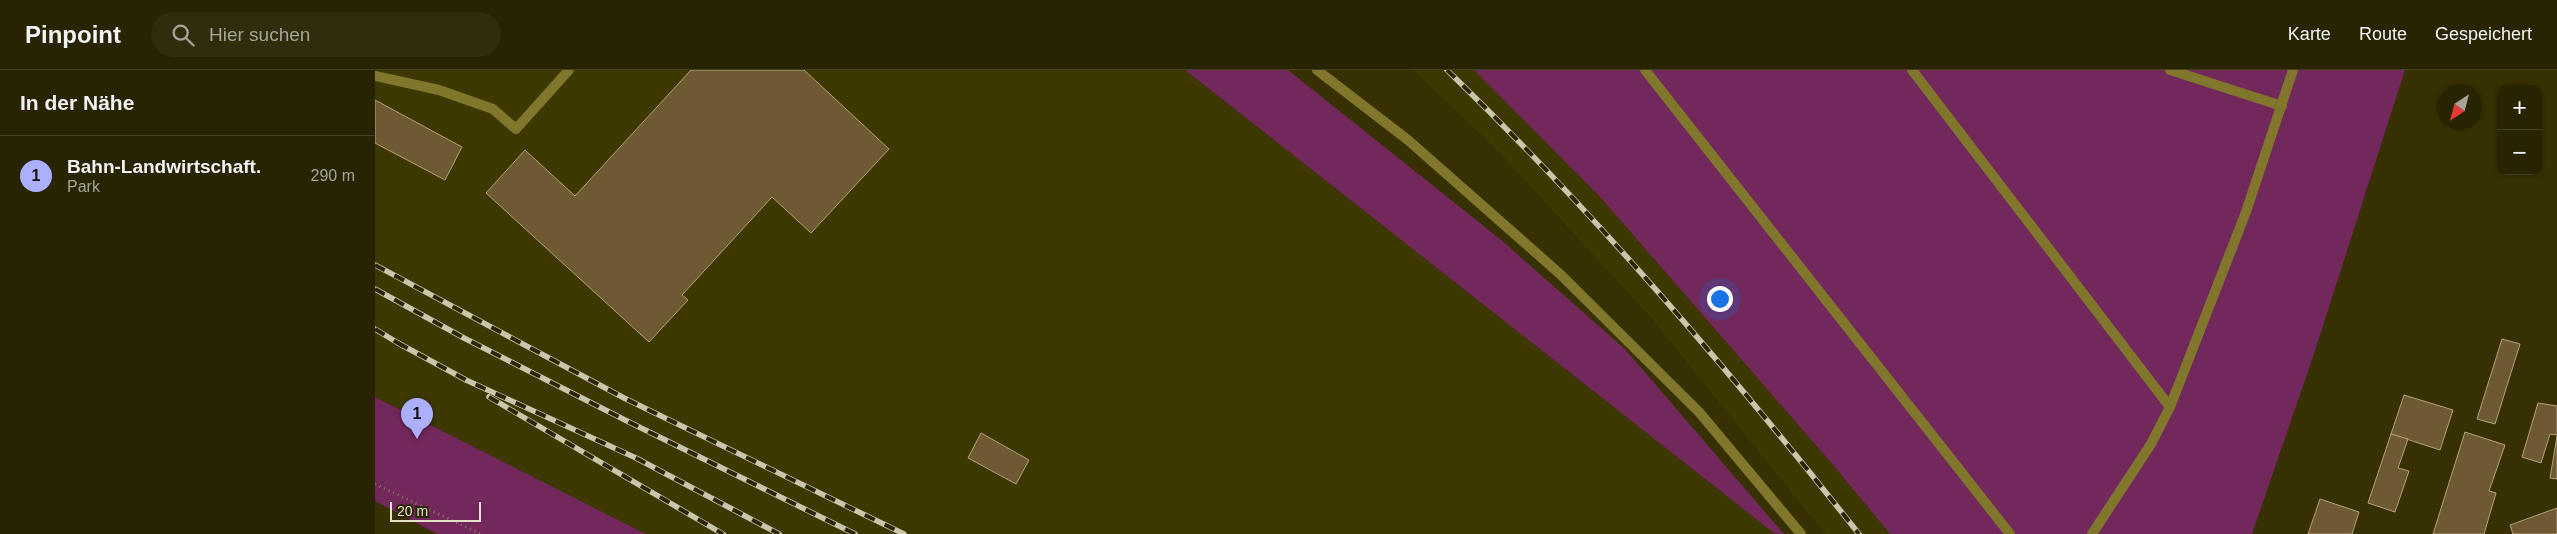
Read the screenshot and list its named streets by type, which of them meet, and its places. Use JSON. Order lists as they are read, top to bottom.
{
  "scale_bar": "20 m",
  "north": "bottom left",
  "page": {
    "header": "Pinpoint",
    "search": "Hier suchen",
    "nav": ["Karte", "Route", "Gespeichert"],
    "heading": "In der Nähe",
    "map_buttons": ["+", "−"],
    "list": [
      {
        "mark": "1",
        "name": "Bahn-Landwirtschaft.",
        "note": "Park",
        "value": "290 m"
      }
    ],
    "pins": "1",
    "scale": "20 m"
  }
}
